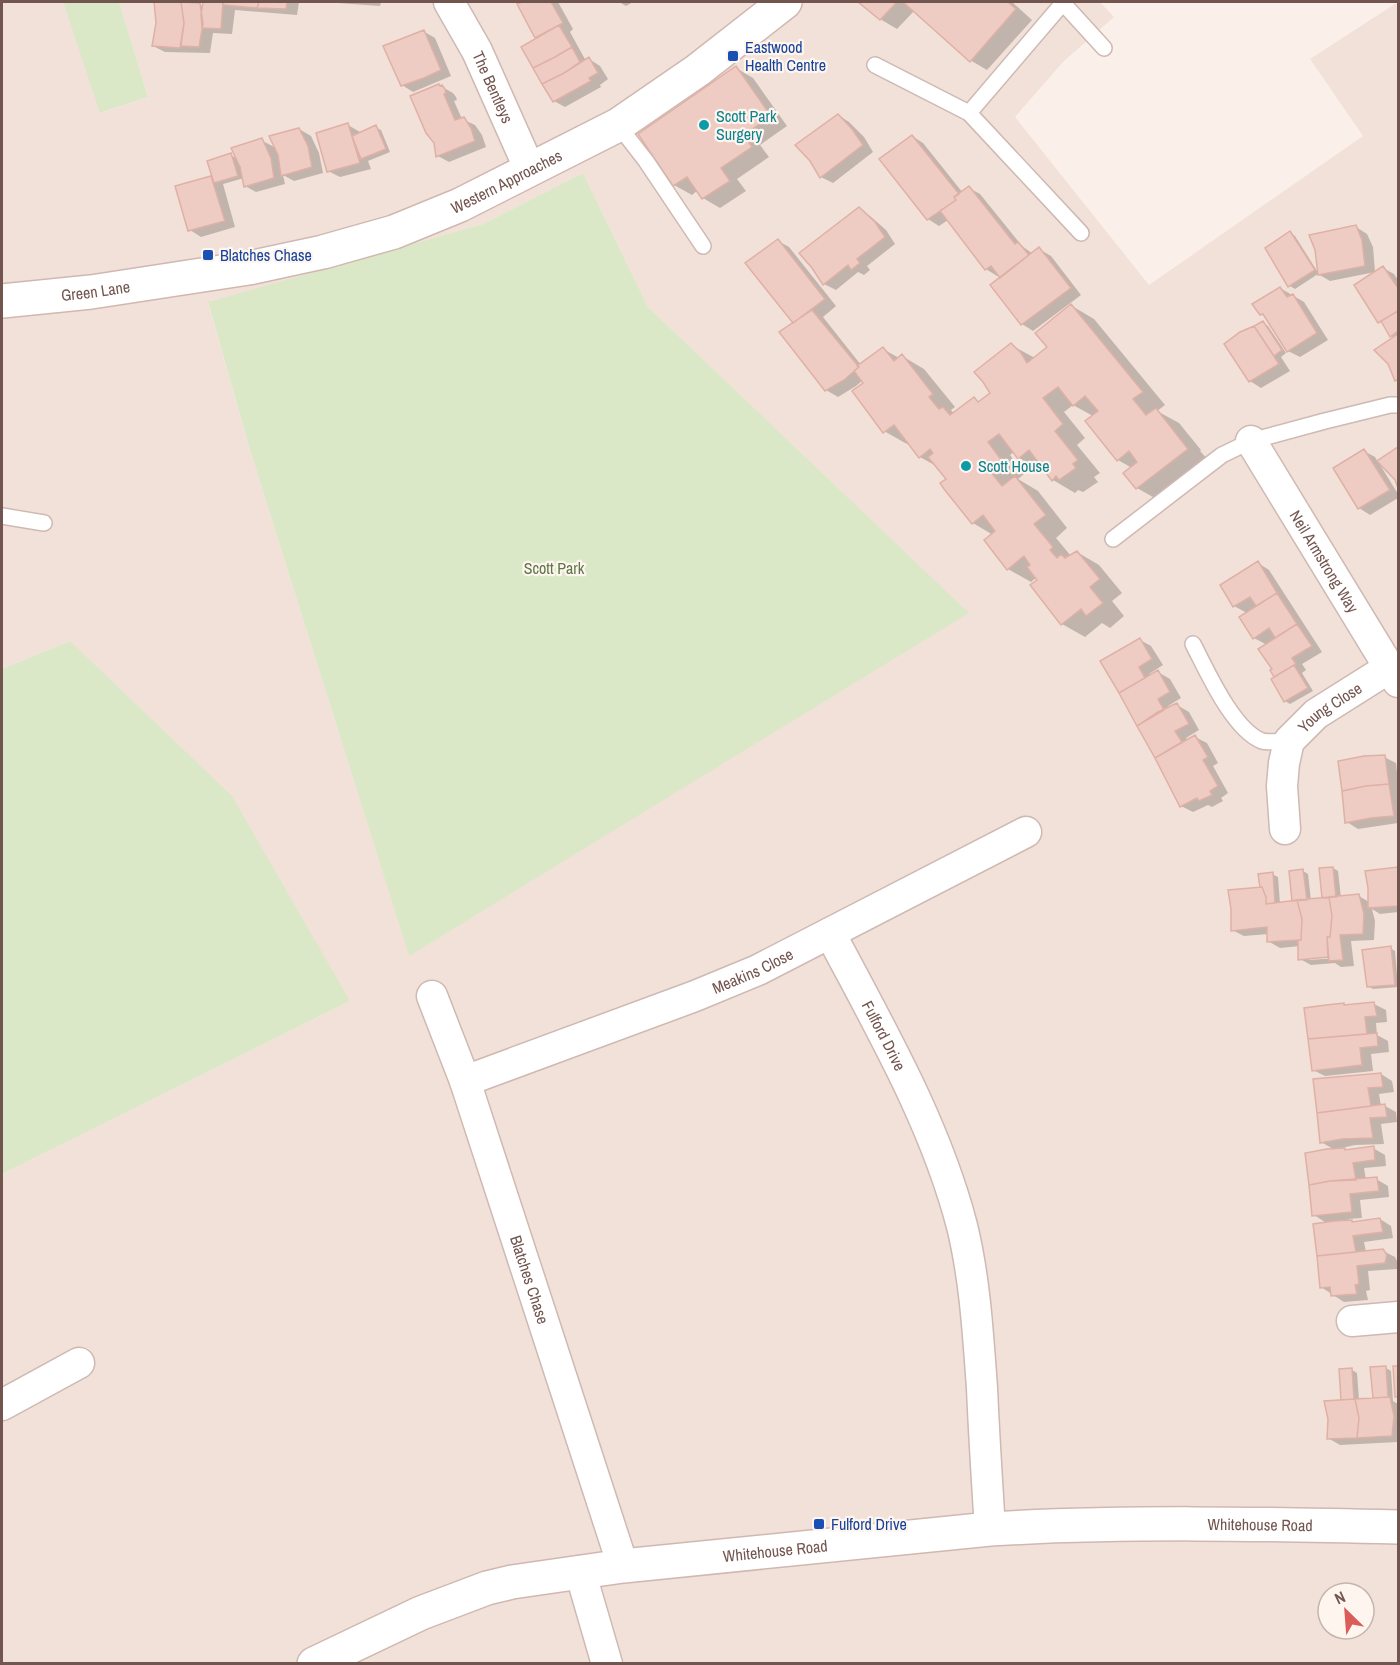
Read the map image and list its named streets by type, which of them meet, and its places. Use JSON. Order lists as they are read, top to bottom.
{
  "streets": {
    "street": [
      "The Bentleys",
      "Western Approaches",
      "Green Lane",
      "Neil Armstrong Way",
      "Young Close",
      "Meakins Close",
      "Fulford Drive",
      "Blatches Chase",
      "Whitehouse Road"
    ]
  },
  "crossings": [
    ["The Bentleys", "Western Approaches"],
    ["Western Approaches", "Green Lane"],
    ["Neil Armstrong Way", "Young Close"],
    ["Meakins Close", "Fulford Drive"],
    ["Meakins Close", "Blatches Chase"],
    ["Fulford Drive", "Whitehouse Road"],
    ["Blatches Chase", "Whitehouse Road"]
  ],
  "parks": ["Scott Park"],
  "places": {
    "transit": ["Eastwood Health Centre", "Blatches Chase", "Fulford Drive"],
    "other": ["Scott Park Surgery", "Scott House"]
  },
  "north": "top left"
}
